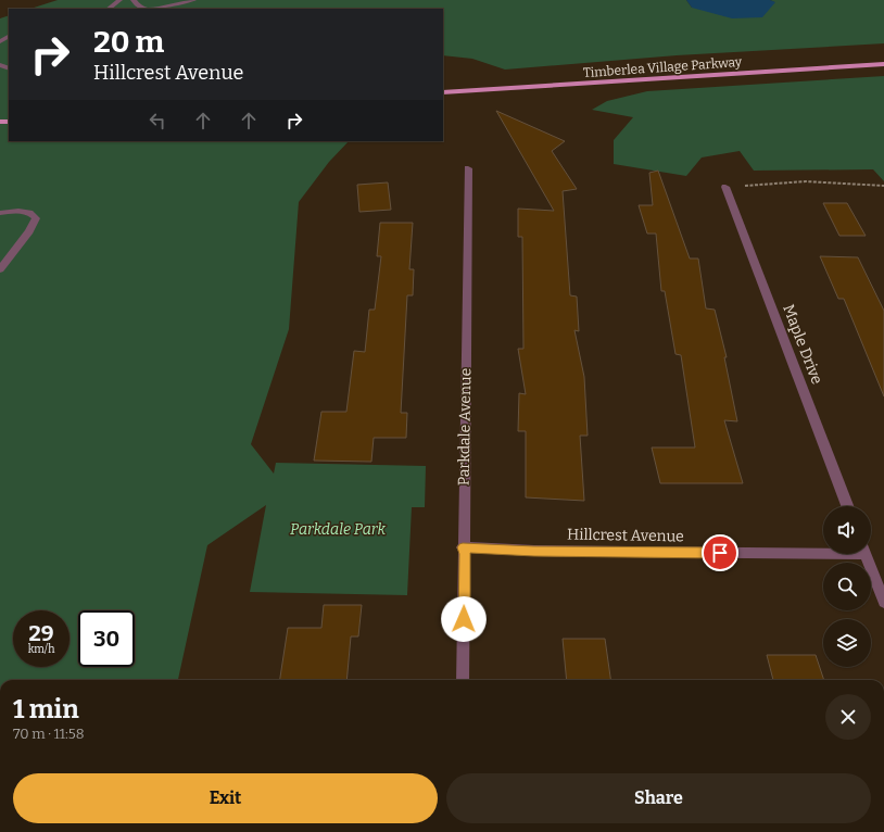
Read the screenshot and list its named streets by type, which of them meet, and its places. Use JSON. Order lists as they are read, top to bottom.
{
  "streets": {
    "main road": ["Timberlea Village Parkway"],
    "street": ["Maple Drive", "Parkdale Avenue", "Hillcrest Avenue"]
  },
  "crossings": [
    ["Parkdale Avenue", "Hillcrest Avenue"]
  ],
  "parks": ["Parkdale Park"],
  "page": {
    "turn": ["20 m", "Hillcrest Avenue"],
    "speed": "29 km/h",
    "limit": "30",
    "heading": ["1 min", "70 m · 11:58"],
    "buttons": ["Exit", "Share"]
  }
}
